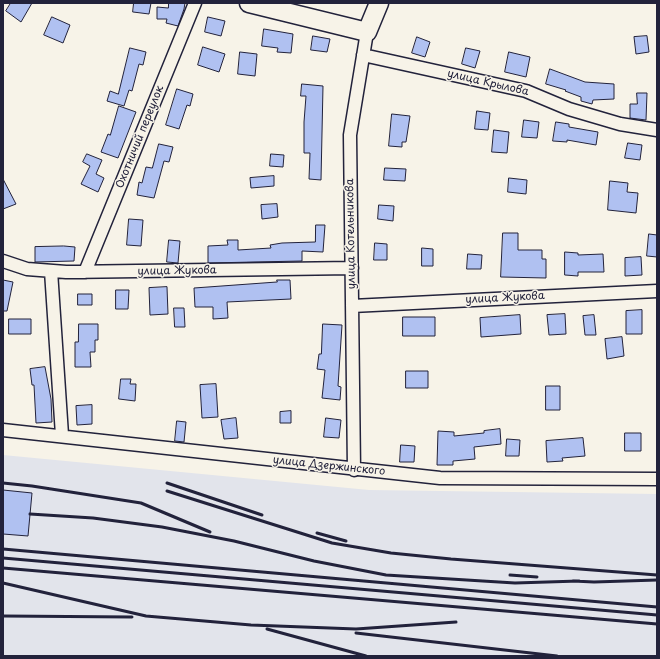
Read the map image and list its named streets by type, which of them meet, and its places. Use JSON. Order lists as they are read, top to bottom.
{
  "streets": {
    "street": [
      "улица Крылова",
      "Охотничий переулок",
      "улица Котельникова",
      "улица Жукова",
      "улица Дзержинского"
    ]
  },
  "crossings": [
    ["улица Крылова", "улица Котельникова"],
    ["Охотничий переулок", "улица Жукова"],
    ["улица Котельникова", "улица Жукова"],
    ["улица Котельникова", "улица Дзержинского"]
  ]
}
